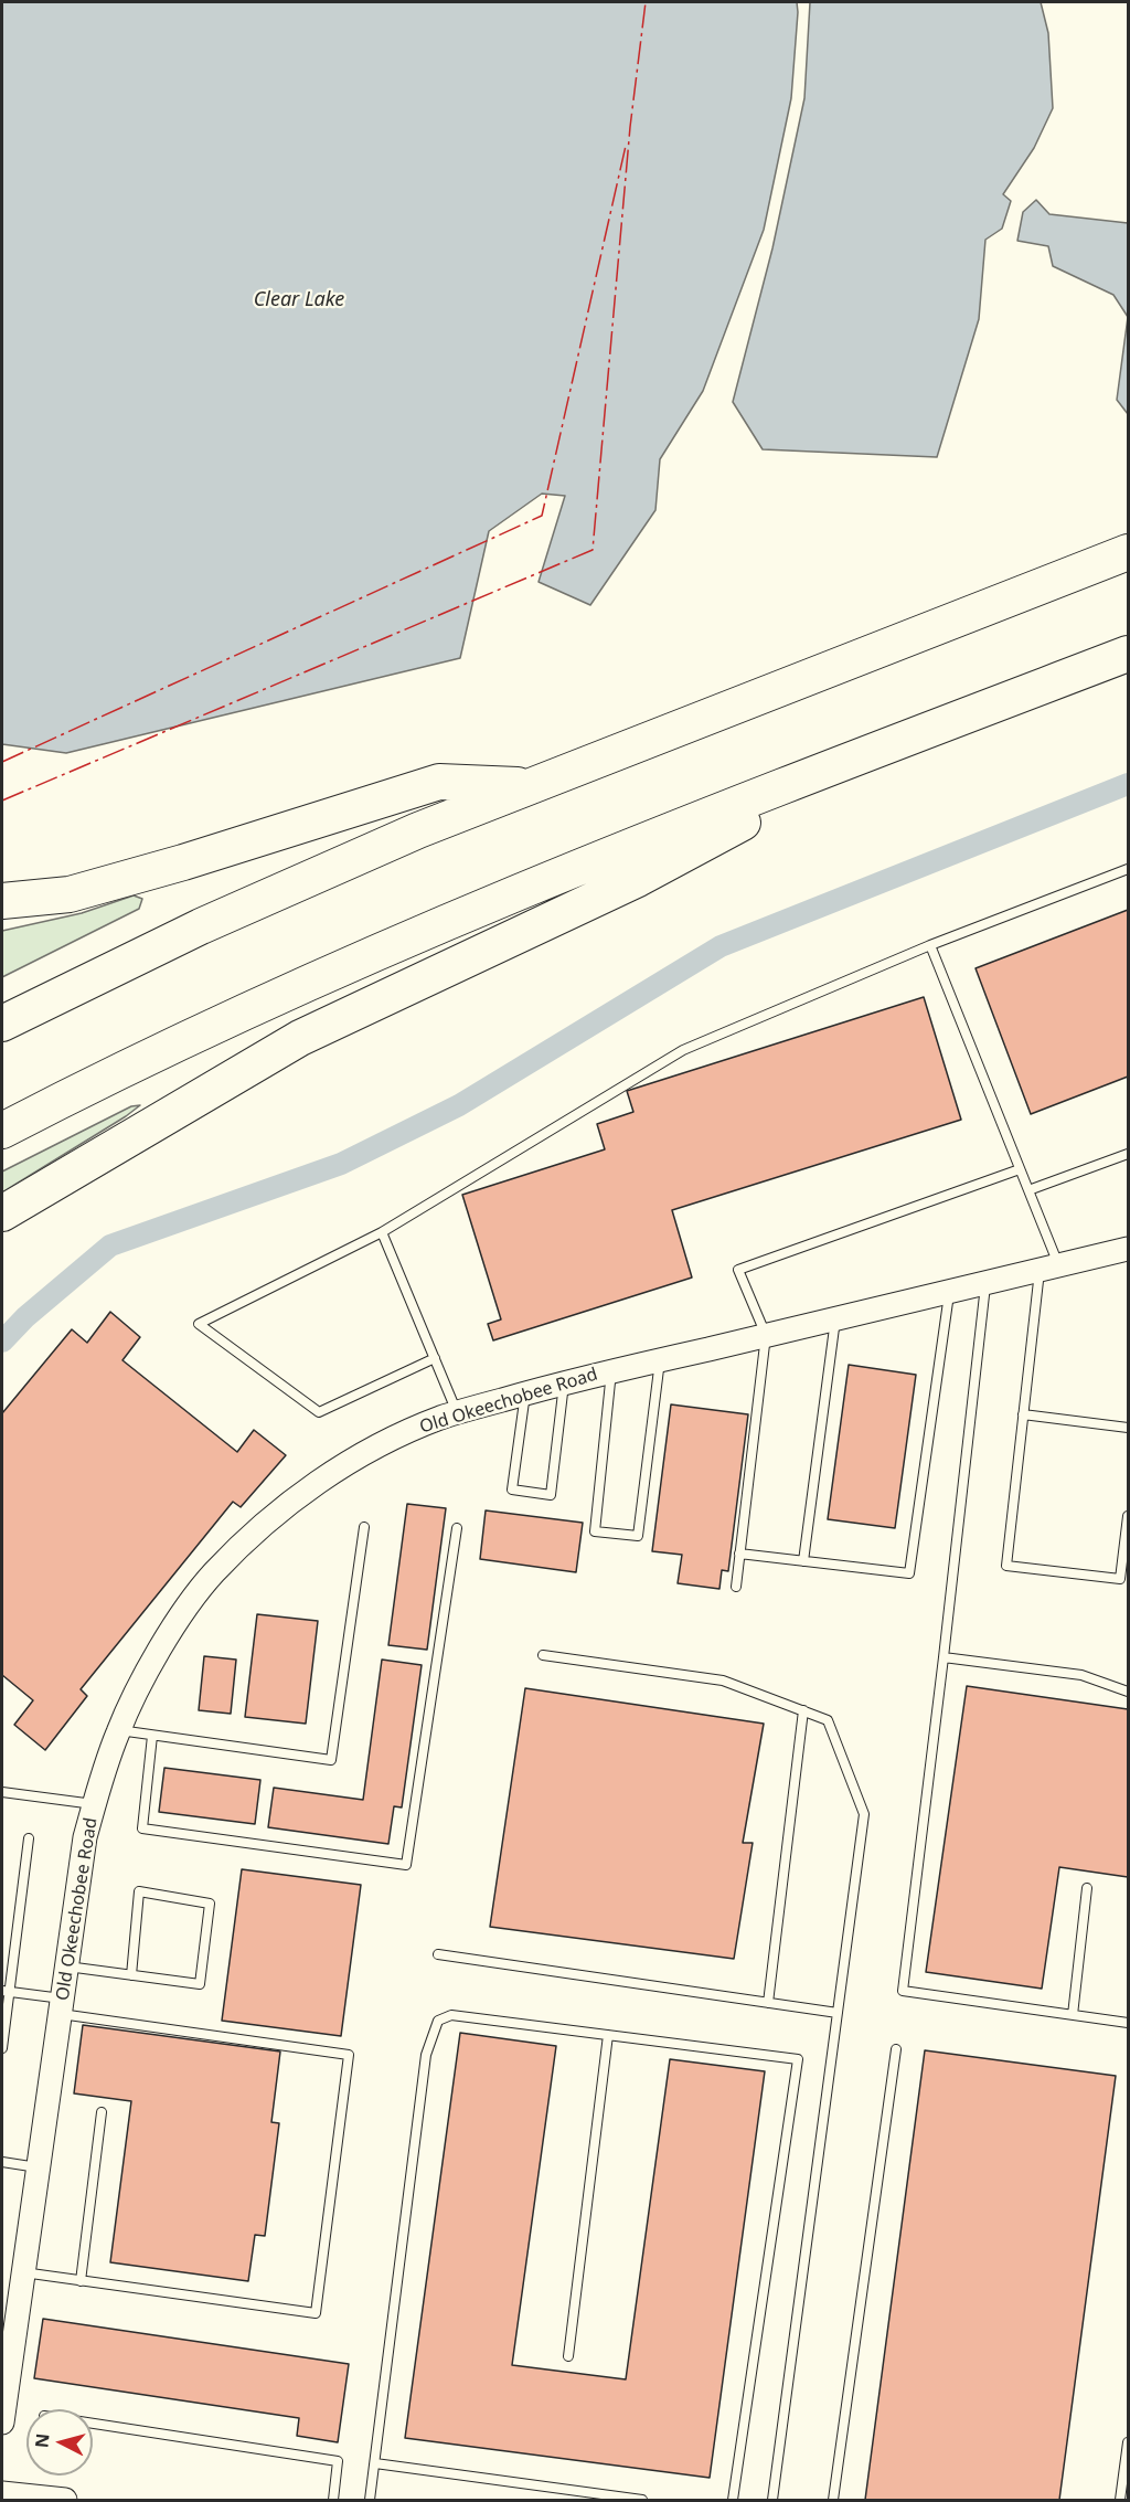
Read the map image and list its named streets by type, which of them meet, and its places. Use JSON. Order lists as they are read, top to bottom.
{
  "streets": {
    "street": ["Old Okeechobee Road"]
  },
  "water": ["Clear Lake"],
  "north": "left"
}
